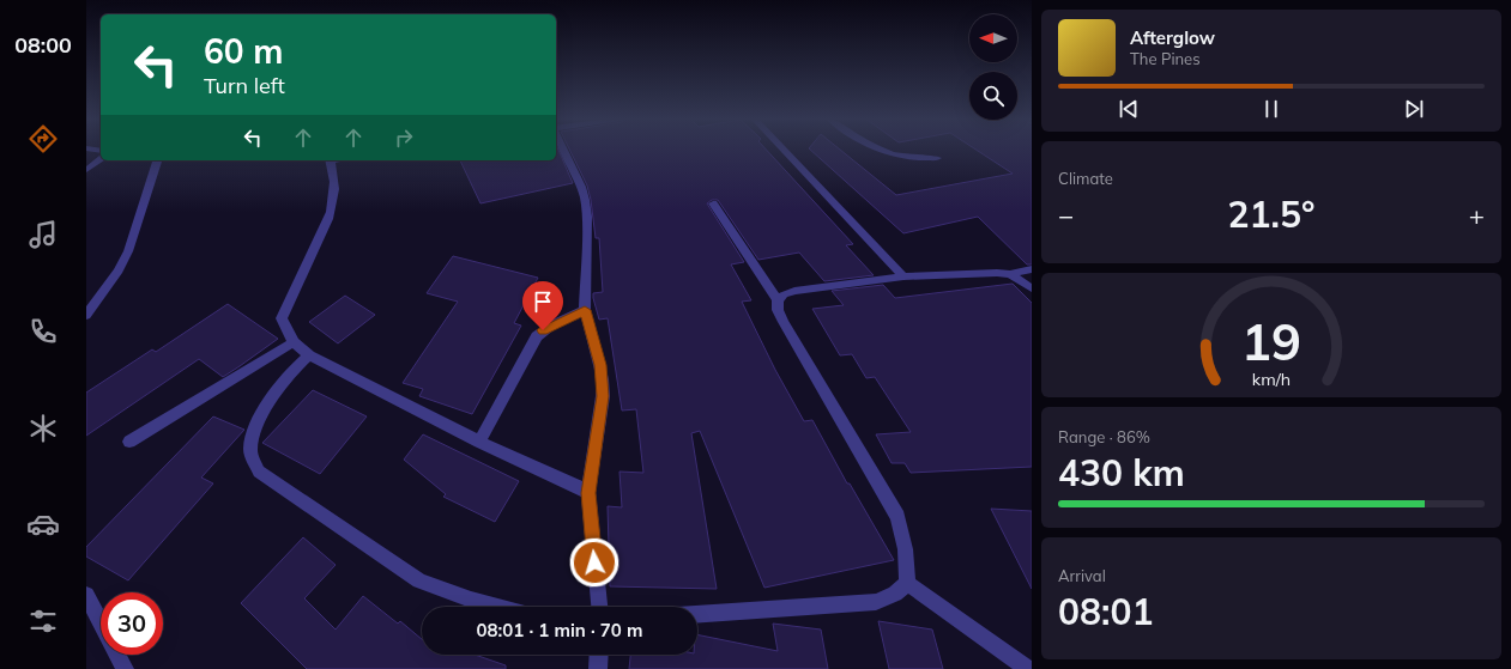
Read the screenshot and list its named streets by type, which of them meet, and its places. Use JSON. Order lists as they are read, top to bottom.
{
  "north": "left",
  "page": {
    "tabs": "08:00",
    "turn": ["60 m", "Turn left"],
    "song": ["Afterglow", "The Pines"],
    "tile": [
      "Climate",
      ["Range · 86%", "430 km"],
      ["Arrival", "08:01"]
    ],
    "heat": ["−", "21.5°", "+"],
    "limit": "30",
    "trip": "08:01 · 1 min · 70 m",
    "gauge": ["19", "km/h"]
  }
}
